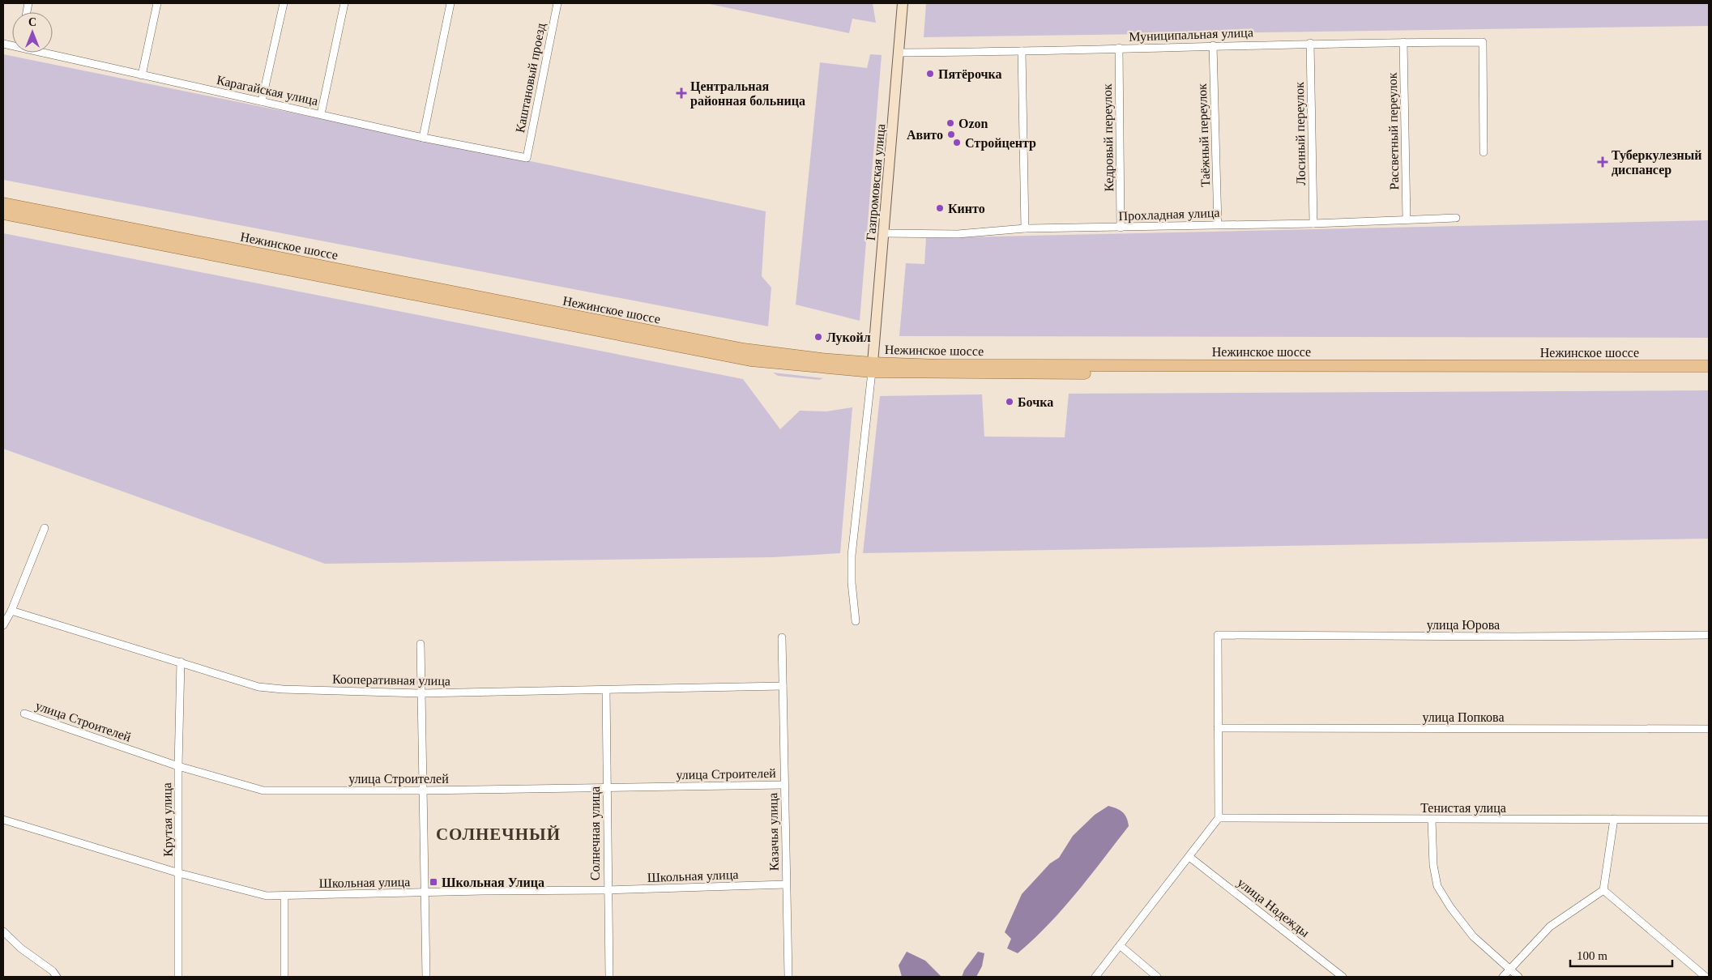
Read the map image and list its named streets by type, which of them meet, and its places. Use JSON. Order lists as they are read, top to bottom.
{
  "streets": {
    "main road": ["Газпромовская улица", "Нежинское шоссе"],
    "street": [
      "Муниципальная улица",
      "Каштановый проезд",
      "Карагайская улица",
      "Рассветный переулок",
      "Лосиный переулок",
      "Таёжный переулок",
      "Кедровый переулок",
      "Прохладная улица",
      "улица Юрова",
      "Кооперативная улица",
      "улица Попкова",
      "улица Строителей",
      "Тенистая улица",
      "Крутая улица",
      "Казачья улица",
      "Солнечная улица",
      "Школьная улица",
      "улица Надежды"
    ]
  },
  "crossings": [
    ["Муниципальная улица", "Рассветный переулок"],
    ["Муниципальная улица", "Лосиный переулок"],
    ["Муниципальная улица", "Таёжный переулок"],
    ["Муниципальная улица", "Кедровый переулок"],
    ["Муниципальная улица", "Газпромовская улица"],
    ["Каштановый проезд", "Карагайская улица"],
    ["Рассветный переулок", "Прохладная улица"],
    ["Лосиный переулок", "Прохладная улица"],
    ["Таёжный переулок", "Прохладная улица"],
    ["Кедровый переулок", "Прохладная улица"],
    ["Газпромовская улица", "Прохладная улица"],
    ["Газпромовская улица", "Нежинское шоссе"],
    ["улица Юрова", "улица Попкова"],
    ["Кооперативная улица", "Крутая улица"],
    ["Кооперативная улица", "Казачья улица"],
    ["Кооперативная улица", "Солнечная улица"],
    ["улица Строителей", "Крутая улица"],
    ["улица Строителей", "Казачья улица"],
    ["улица Строителей", "Солнечная улица"],
    ["Крутая улица", "Школьная улица"],
    ["Казачья улица", "Школьная улица"],
    ["Солнечная улица", "Школьная улица"]
  ],
  "districts": ["СОЛНЕЧНЫЙ"],
  "places": {
    "other": [
      "Пятёрочка",
      "Ozon",
      "Авито",
      "Стройцентр",
      "Кинто",
      "Лукойл",
      "Бочка"
    ],
    "health": ["Центральная районная больница", "Туберкулезный диспансер"],
    "transit": ["Школьная Улица"]
  },
  "scale_bar": "100 m",
  "north": "top"
}
